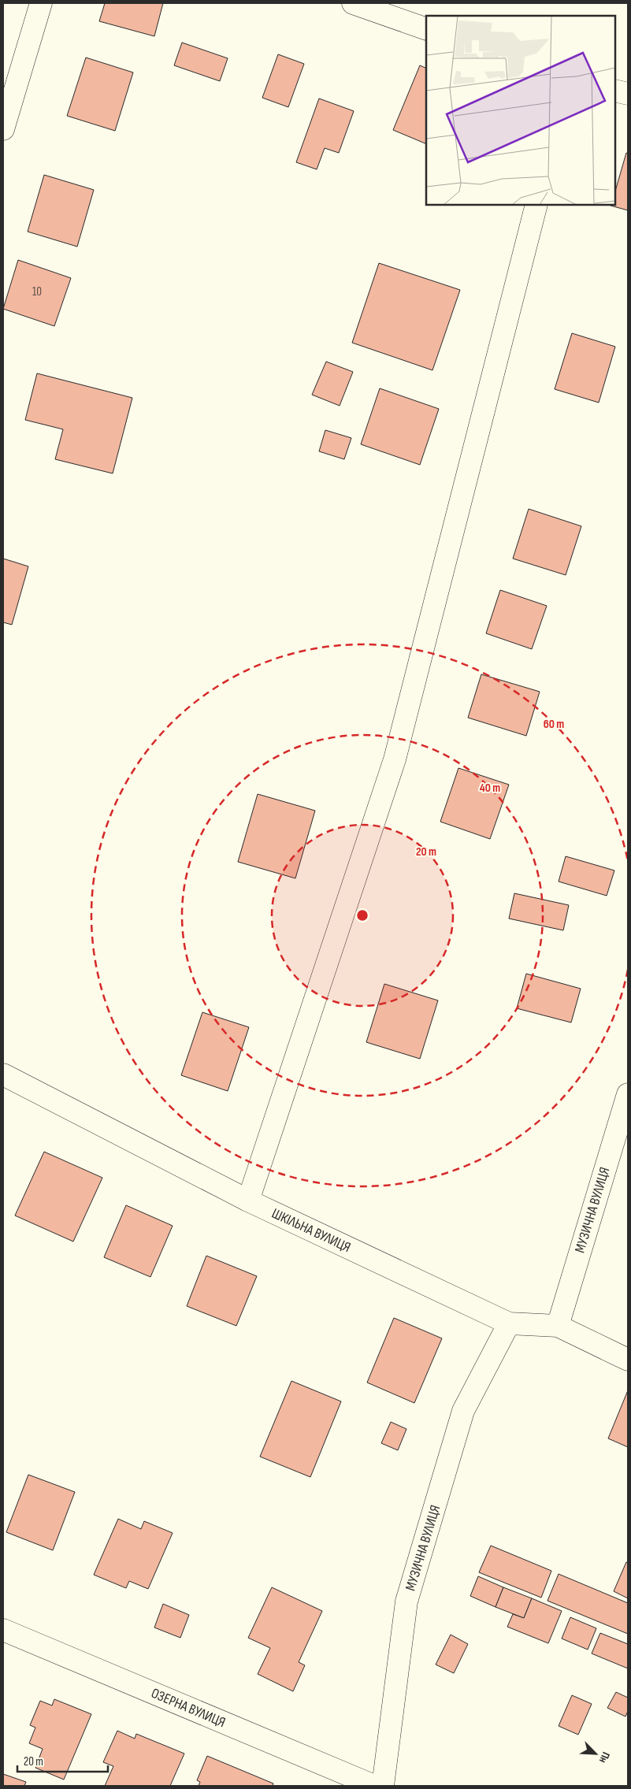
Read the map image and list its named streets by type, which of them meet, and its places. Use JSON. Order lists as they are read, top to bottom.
{
  "streets": {
    "street": ["МУЗИЧНА ВУЛИЦЯ", "ШКІЛЬНА ВУЛИЦЯ", "ОЗЕРНА ВУЛИЦЯ"]
  },
  "crossings": [
    ["МУЗИЧНА ВУЛИЦЯ", "ШКІЛЬНА ВУЛИЦЯ"]
  ],
  "house_numbers": ["10"],
  "scale_bar": "20 m",
  "north": "bottom right",
  "rings": ["60 m", "40 m", "20 m"]
}
